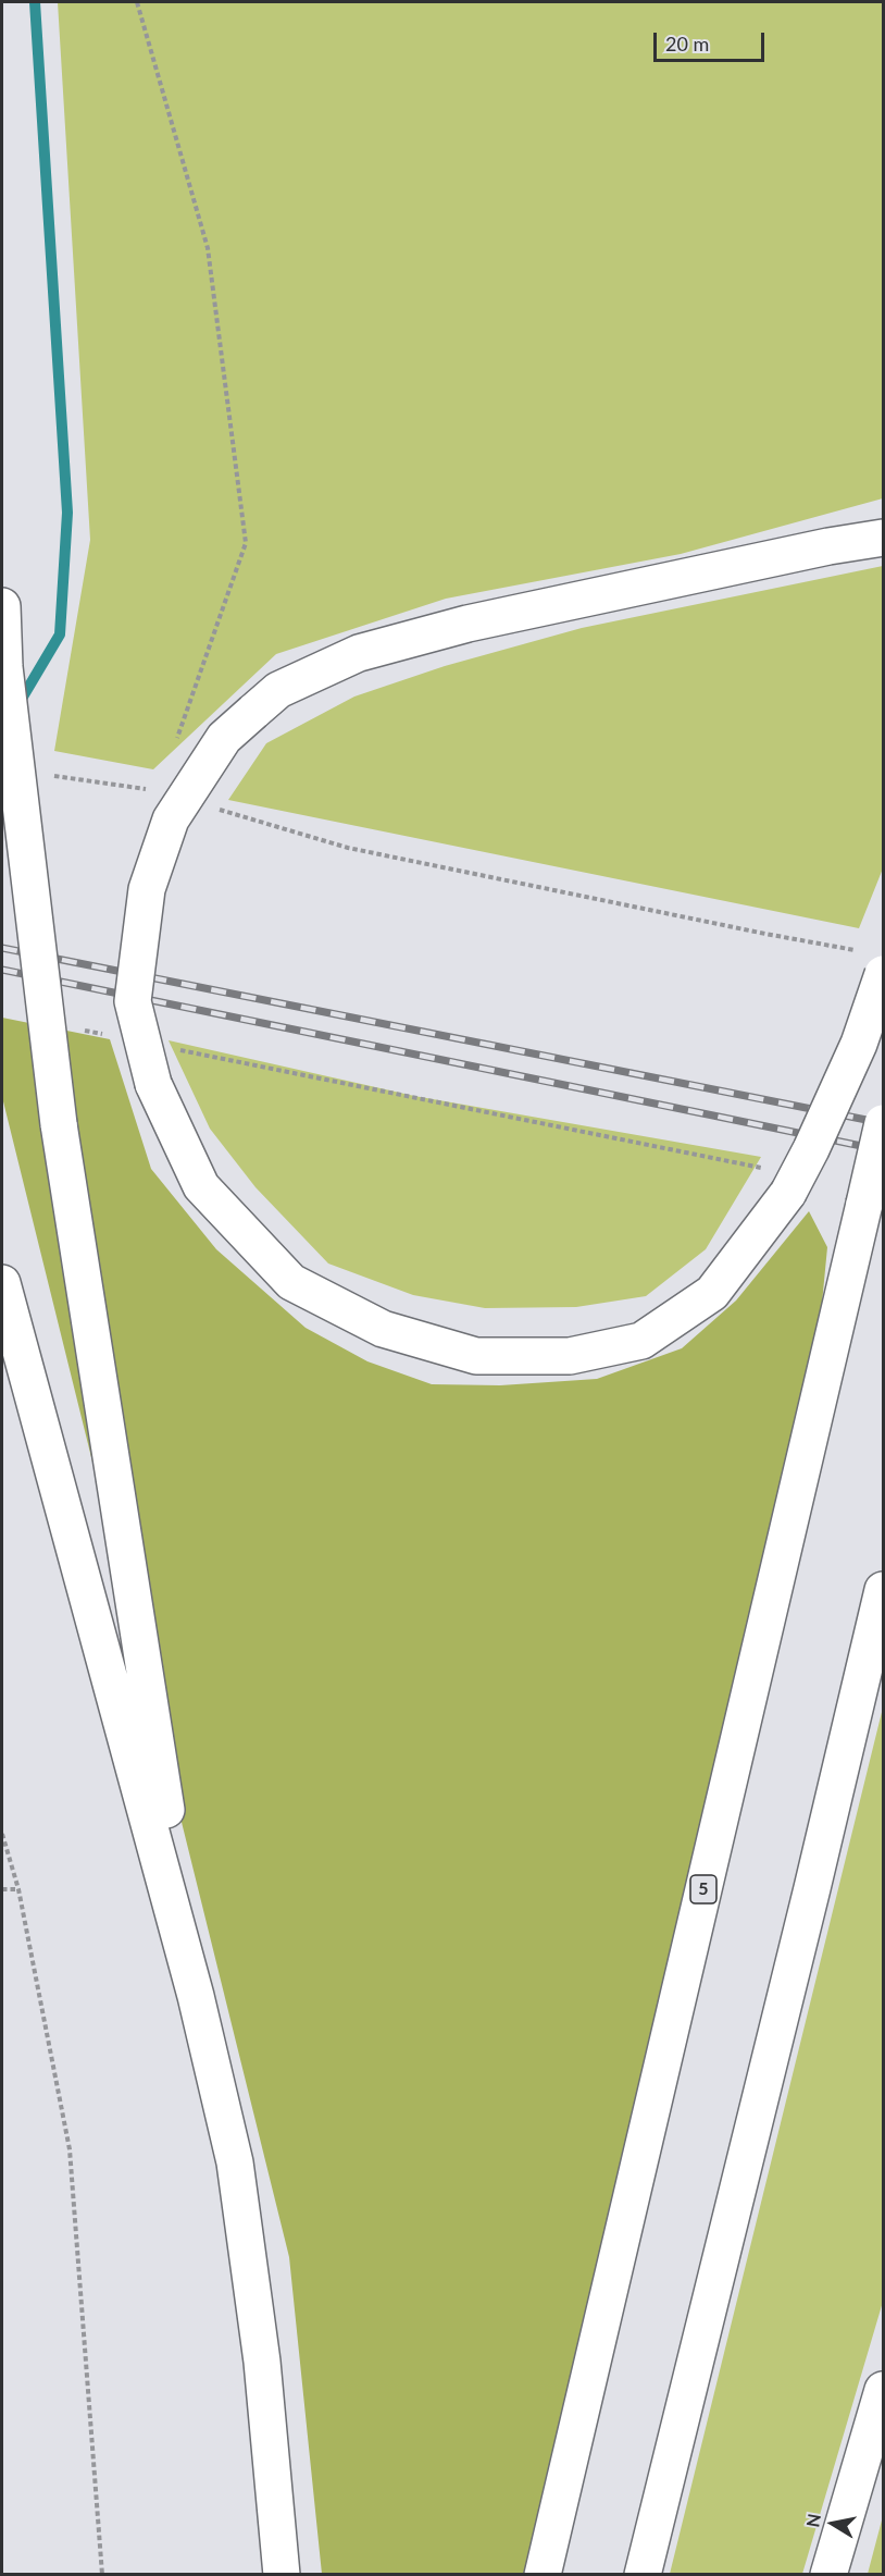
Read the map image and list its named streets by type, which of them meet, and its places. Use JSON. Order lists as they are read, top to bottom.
{
  "streets": {
    "highway": ["5"]
  },
  "scale_bar": "20 m",
  "north": "left"
}
